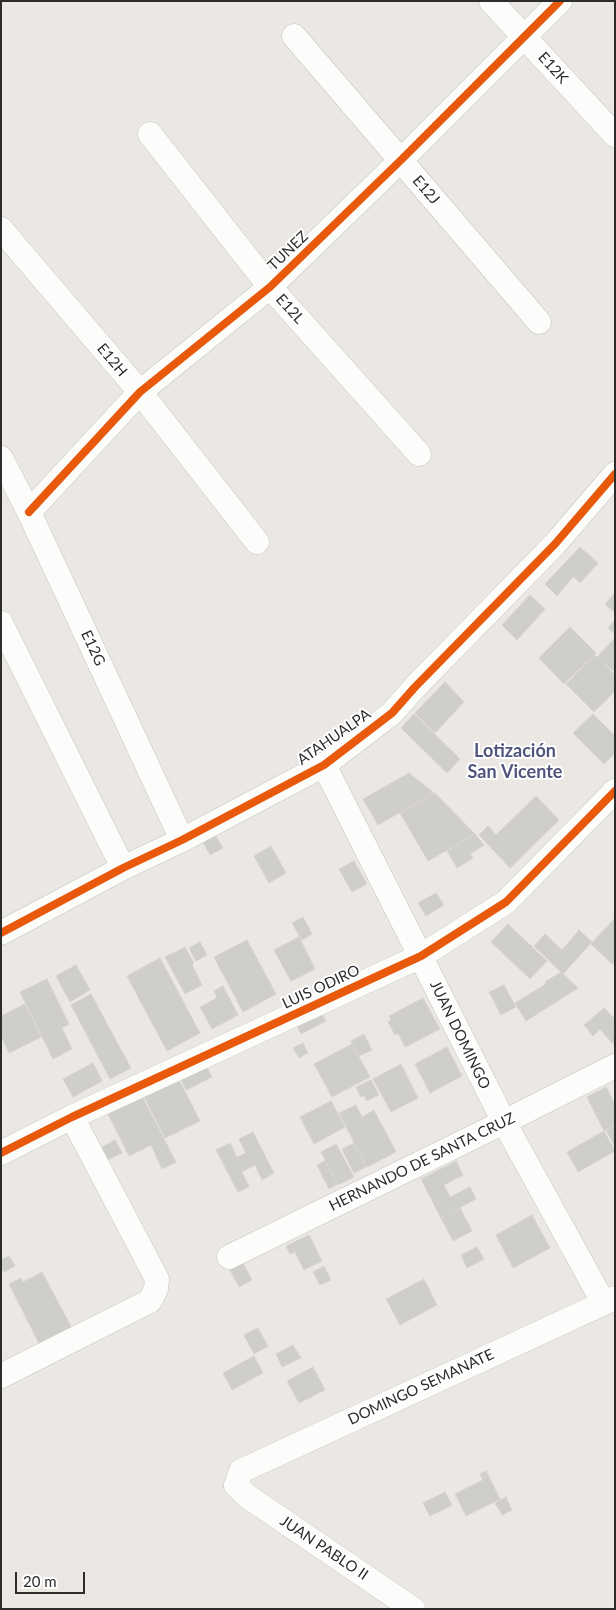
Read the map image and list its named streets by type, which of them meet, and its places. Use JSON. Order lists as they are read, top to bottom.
{
  "streets": {
    "street": [
      "E12K",
      "E12J",
      "TUNEZ",
      "E12L",
      "E12H",
      "E12G",
      "ATAHUALPA",
      "LUIS ODIRO",
      "JUAN DOMINGO",
      "HERNANDO DE SANTA CRUZ",
      "DOMINGO SEMANATE",
      "JUAN PABLO II"
    ]
  },
  "crossings": [
    ["E12K", "TUNEZ"],
    ["E12J", "TUNEZ"],
    ["TUNEZ", "E12L"],
    ["TUNEZ", "E12H"],
    ["TUNEZ", "E12G"],
    ["E12G", "ATAHUALPA"],
    ["ATAHUALPA", "JUAN DOMINGO"],
    ["LUIS ODIRO", "JUAN DOMINGO"],
    ["JUAN DOMINGO", "HERNANDO DE SANTA CRUZ"],
    ["JUAN DOMINGO", "DOMINGO SEMANATE"],
    ["DOMINGO SEMANATE", "JUAN PABLO II"]
  ],
  "districts": ["Lotización San Vicente"],
  "scale_bar": "20 m"
}
